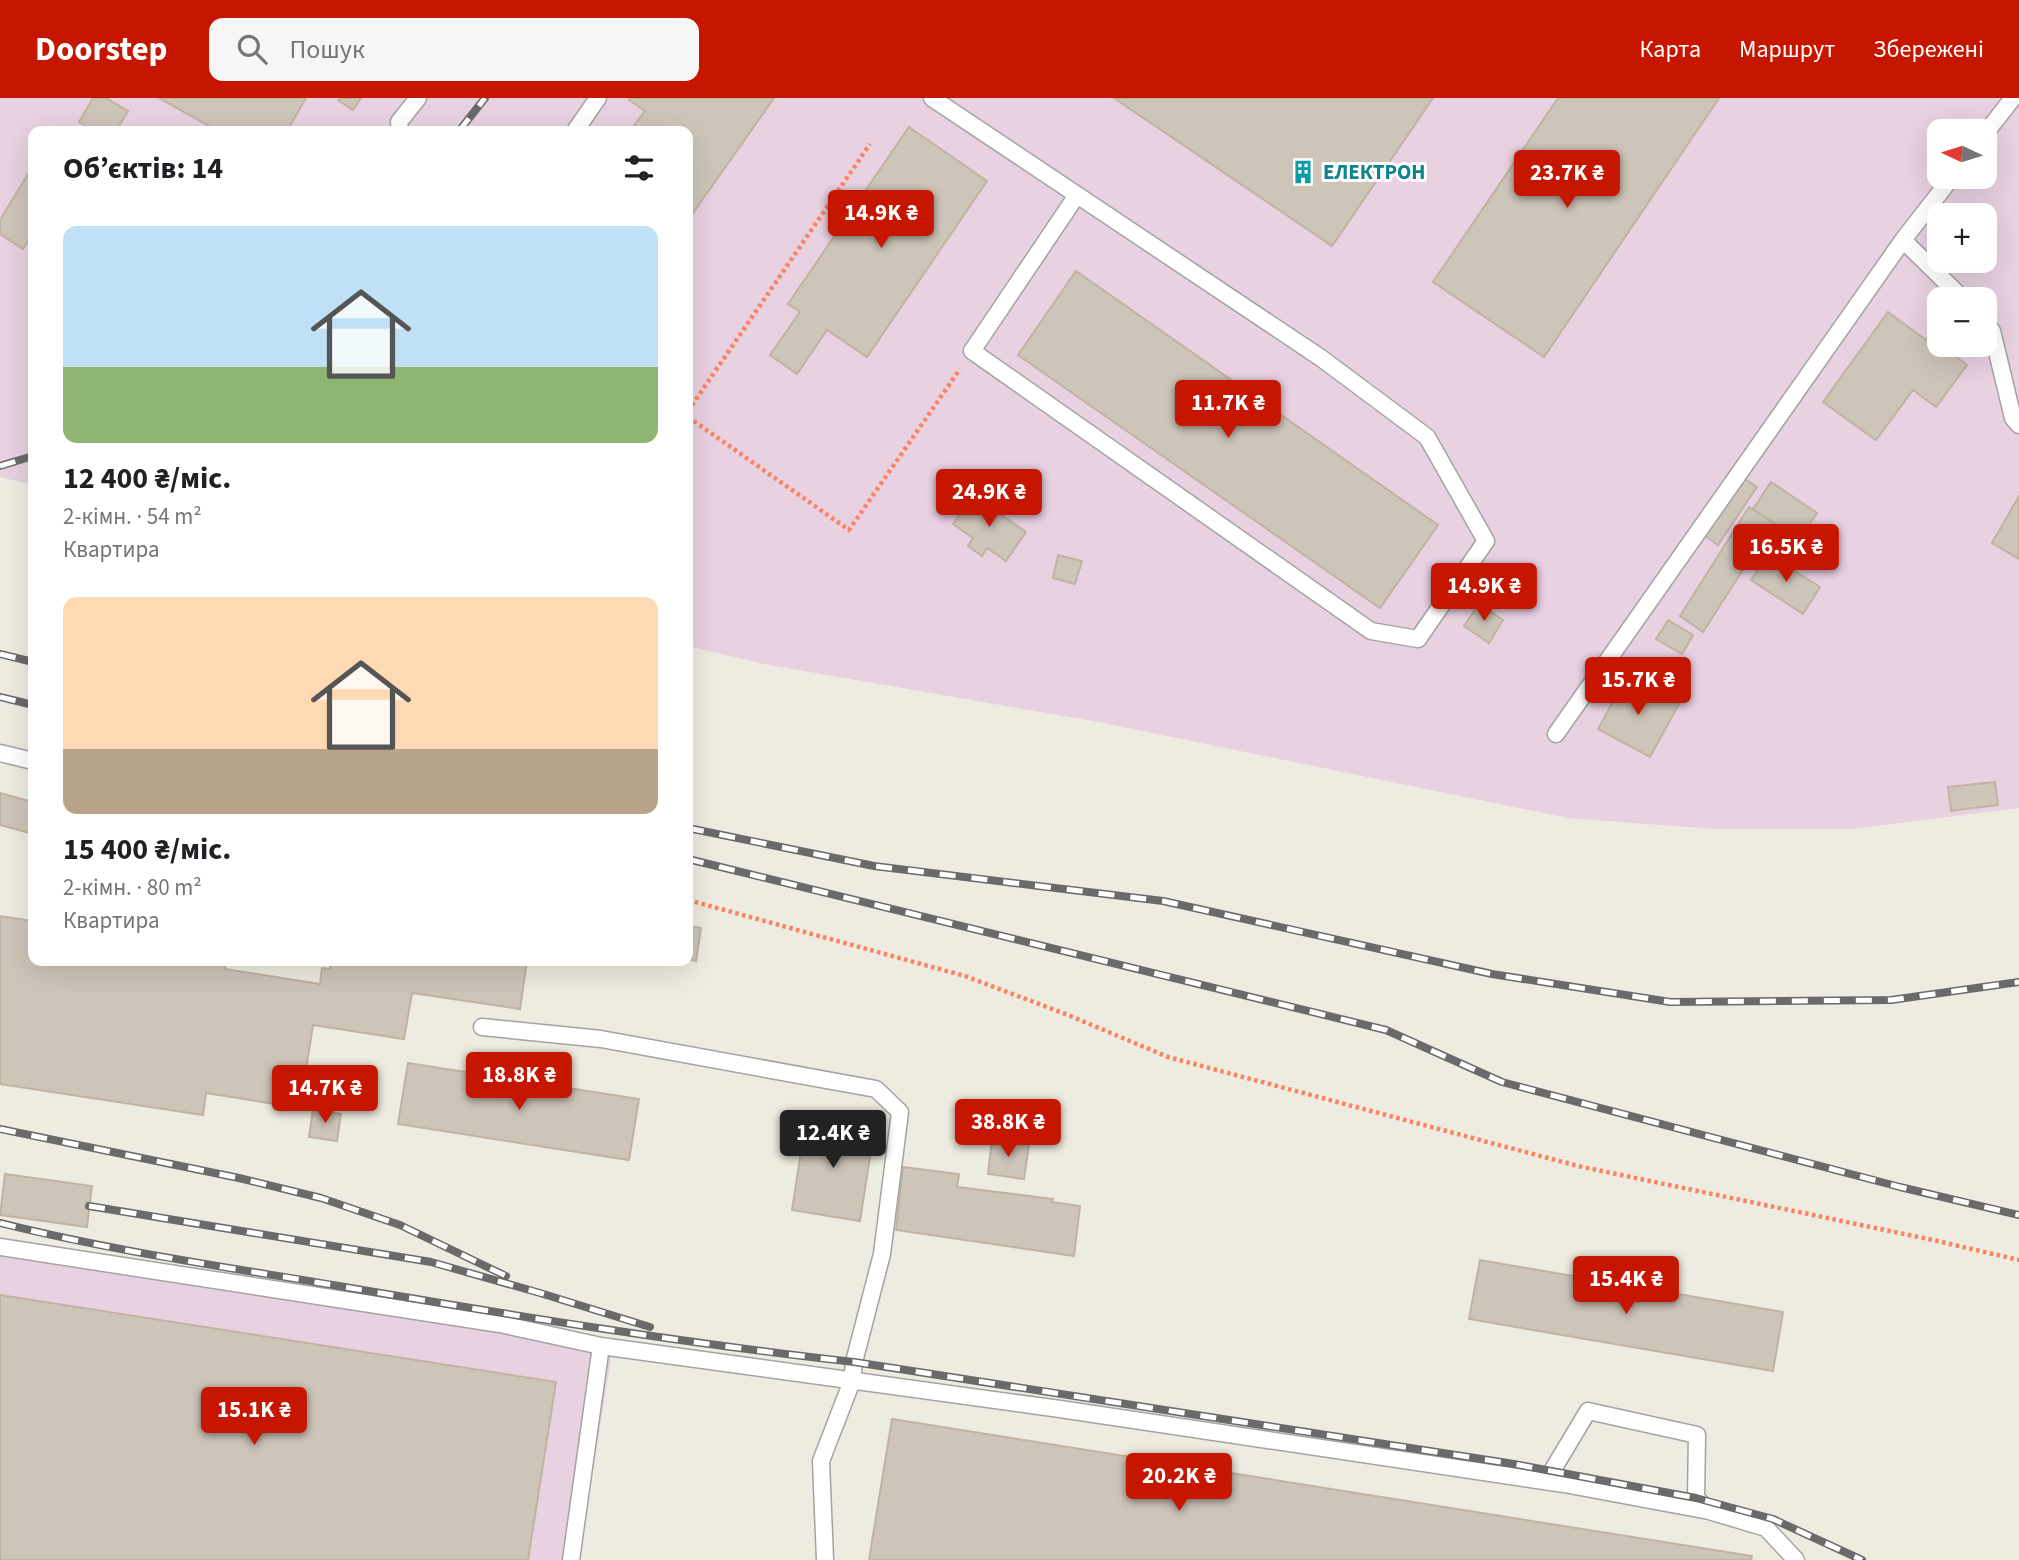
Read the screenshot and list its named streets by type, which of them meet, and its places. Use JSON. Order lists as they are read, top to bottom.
{
  "places": {
    "building": ["ЕЛЕКТРОН"]
  },
  "north": "left",
  "page": {
    "header": "Doorstep",
    "search": "Пошук",
    "nav": ["Карта", "Маршрут", "Збережені"],
    "map_buttons": ["+", "−"],
    "heading": "Об’єктів: 14",
    "price": [
      "23.7K ₴",
      "14.9K ₴",
      "11.7K ₴",
      "24.9K ₴",
      "16.5K ₴",
      "14.9K ₴",
      "15.7K ₴",
      "18.8K ₴",
      "14.7K ₴",
      "38.8K ₴",
      "12.4K ₴",
      "15.4K ₴",
      "15.1K ₴",
      "20.2K ₴"
    ],
    "list": [
      {
        "name": "12 400 ₴/міс.",
        "note": "2-кімн. · 54 m² · Квартира"
      },
      {
        "name": "15 400 ₴/міс.",
        "note": "2-кімн. · 80 m² · Квартира"
      }
    ]
  }
}
